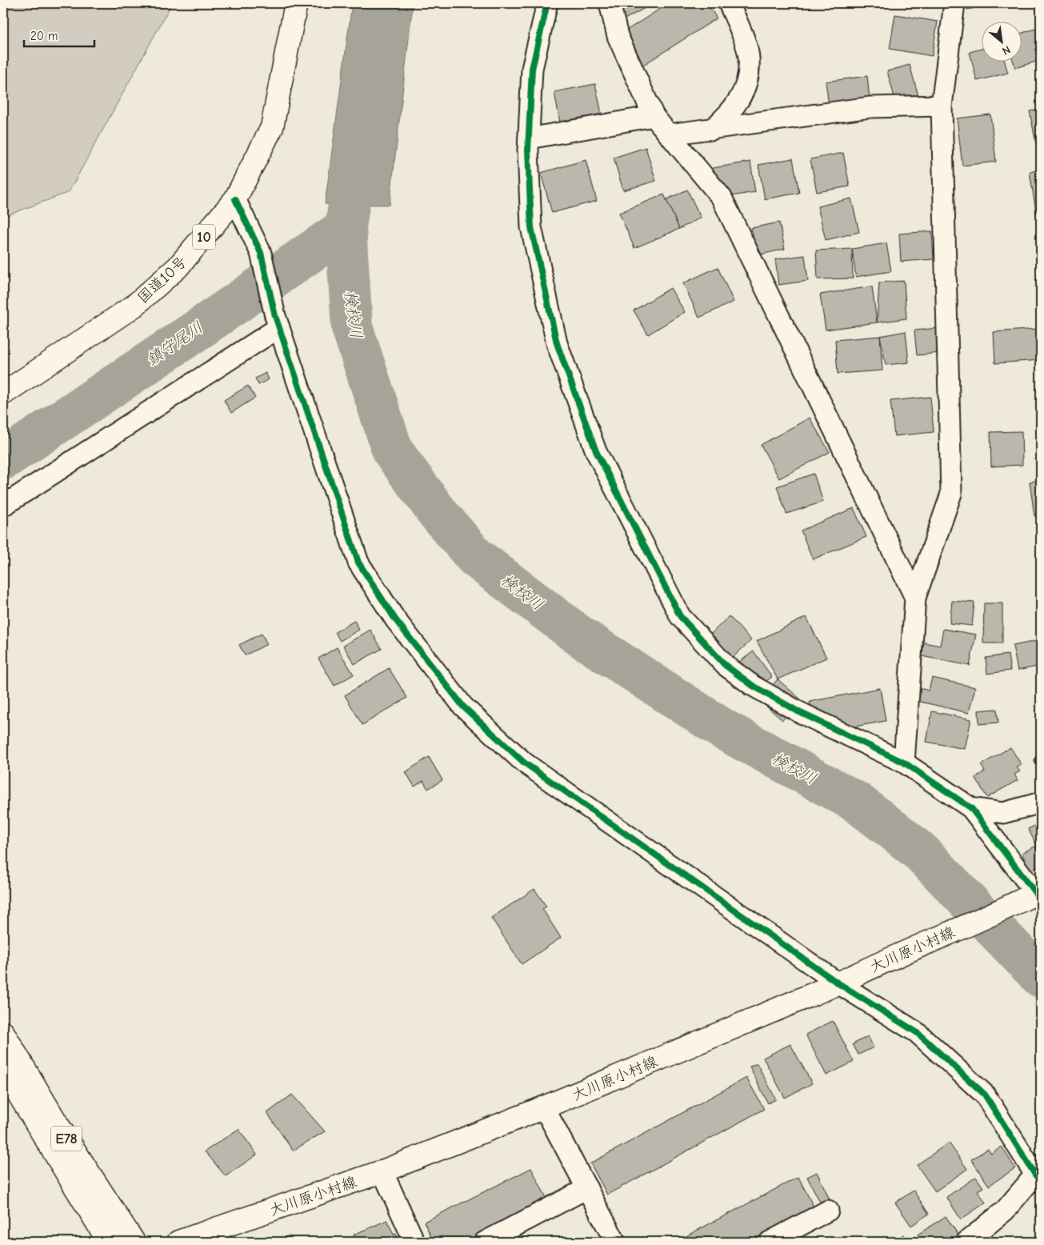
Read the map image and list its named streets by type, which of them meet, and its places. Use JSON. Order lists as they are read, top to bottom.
{
  "streets": {
    "main road": [
      "10",
      "国道10号",
      "大川原小村線",
      "E78"
    ]
  },
  "water": ["検校川", "鎮守尾川"],
  "scale_bar": "20 m",
  "north": "bottom right"
}
